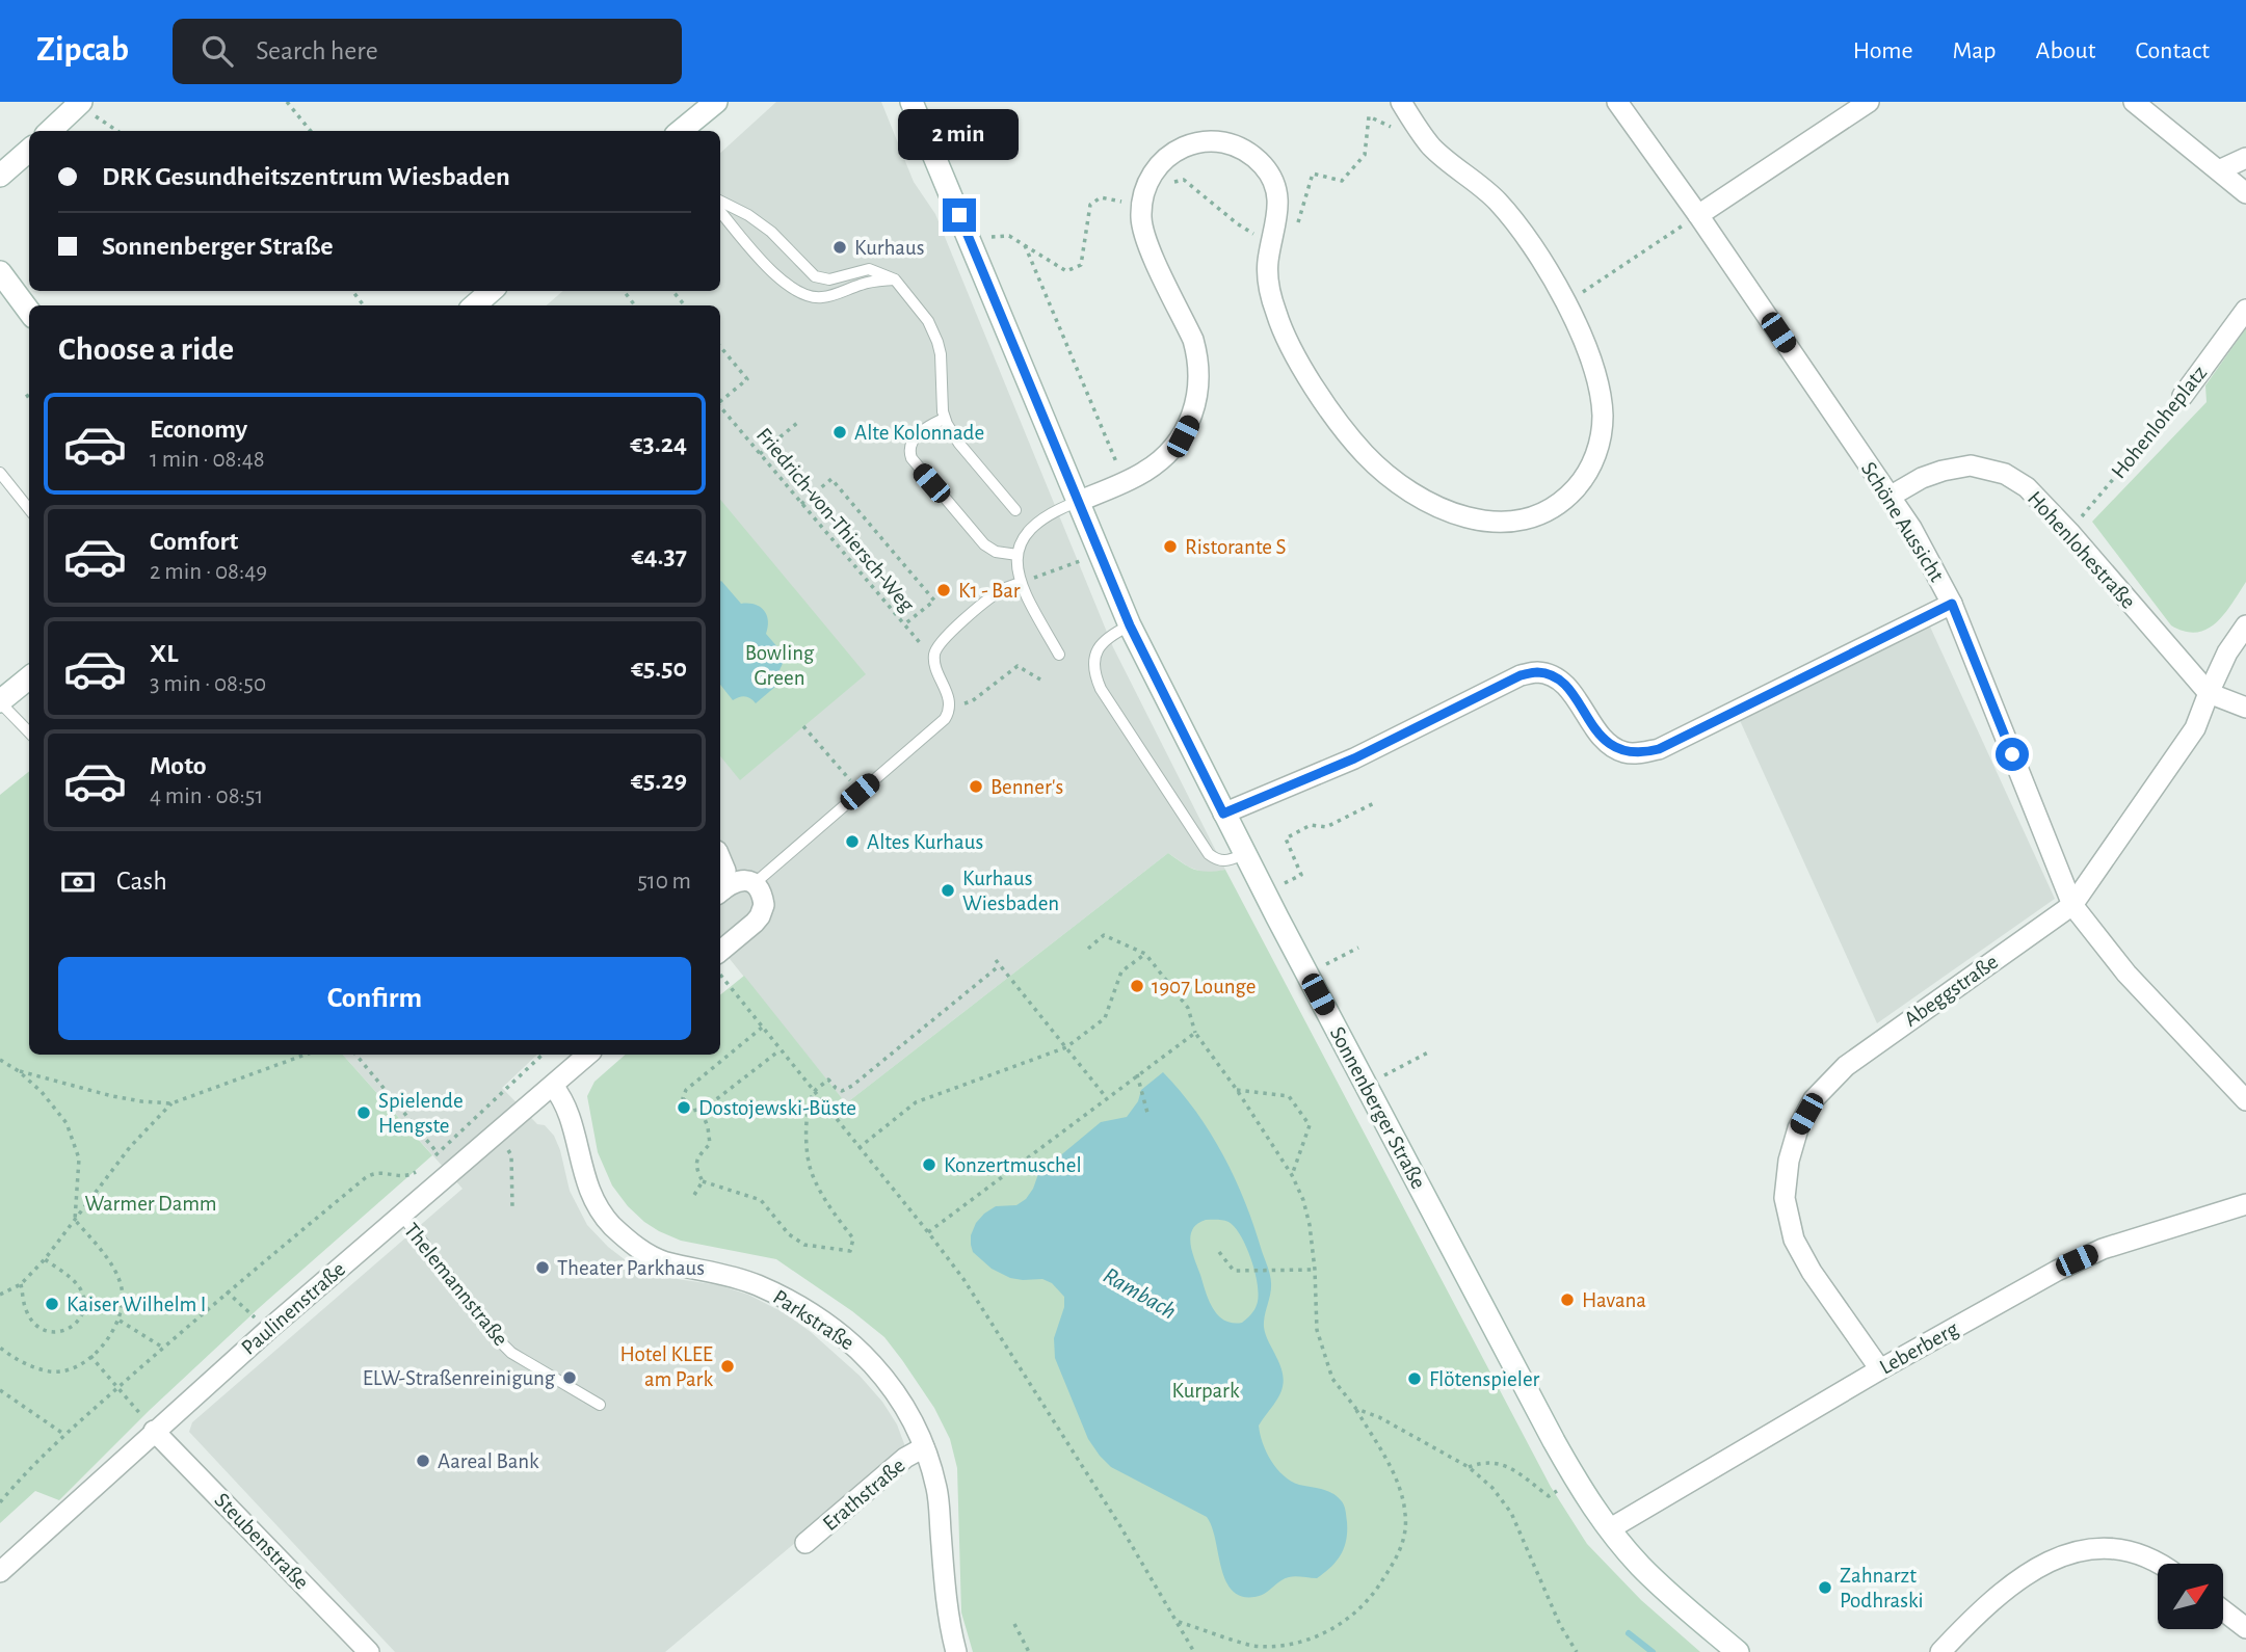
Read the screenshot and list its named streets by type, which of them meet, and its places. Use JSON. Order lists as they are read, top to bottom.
{
  "streets": {
    "main road": ["Sonnenberger Straße"],
    "street": [
      "Hohenloheplatz",
      "Schöne Aussicht",
      "Hohenlohestraße",
      "Abeggstraße",
      "Paulinenstraße",
      "Parkstraße",
      "Leberberg",
      "Erathstraße",
      "Steubenstraße"
    ],
    "lane": ["Thelemannstraße"],
    "path": ["Friedrich-von-Thiersch-Weg"]
  },
  "crossings": [
    ["Hohenloheplatz", "Hohenlohestraße"],
    ["Schöne Aussicht", "Hohenlohestraße"],
    ["Schöne Aussicht", "Abeggstraße"],
    ["Hohenlohestraße", "Abeggstraße"],
    ["Abeggstraße", "Leberberg"],
    ["Sonnenberger Straße", "Leberberg"],
    ["Thelemannstraße", "Paulinenstraße"],
    ["Paulinenstraße", "Parkstraße"],
    ["Paulinenstraße", "Steubenstraße"],
    ["Parkstraße", "Erathstraße"]
  ],
  "water": ["Rambach"],
  "parks": ["Bowling Green", "Warmer Damm", "Kurpark"],
  "places": [
    "Kurhaus",
    "Alte Kolonnade",
    "Ristorante S",
    "K1 - Bar",
    "Benner's",
    "Altes Kurhaus",
    "Kurhaus Wiesbaden",
    "1907 Lounge",
    "Dostojewski-Büste",
    "Spielende Hengste",
    "Konzertmuschel",
    "Theater Parkhaus",
    "Havana",
    "Kaiser Wilhelm I",
    "Hotel KLEE am Park",
    "ELW-Straßenreinigung",
    "Flötenspieler",
    "Aareal Bank",
    "Zahnarzt Podhraski"
  ],
  "north": "top right",
  "page": {
    "header": "Zipcab",
    "search": "Search here",
    "nav": [
      "Home",
      "Map",
      "About",
      "Contact"
    ],
    "bubble": "2 min",
    "banner": ["DRK Gesundheitszentrum Wiesbaden", "Sonnenberger Straße"],
    "heading": "Choose a ride",
    "list": [
      {
        "name": "Economy",
        "note": "1 min · 08:48",
        "value": "€3.24"
      },
      {
        "name": "Comfort",
        "note": "2 min · 08:49",
        "value": "€4.37"
      },
      {
        "name": "XL",
        "note": "3 min · 08:50",
        "value": "€5.50"
      },
      {
        "name": "Moto",
        "note": "4 min · 08:51",
        "value": "€5.29"
      }
    ],
    "pay": ["Cash", "510 m"],
    "buttons": "Confirm"
  }
}
